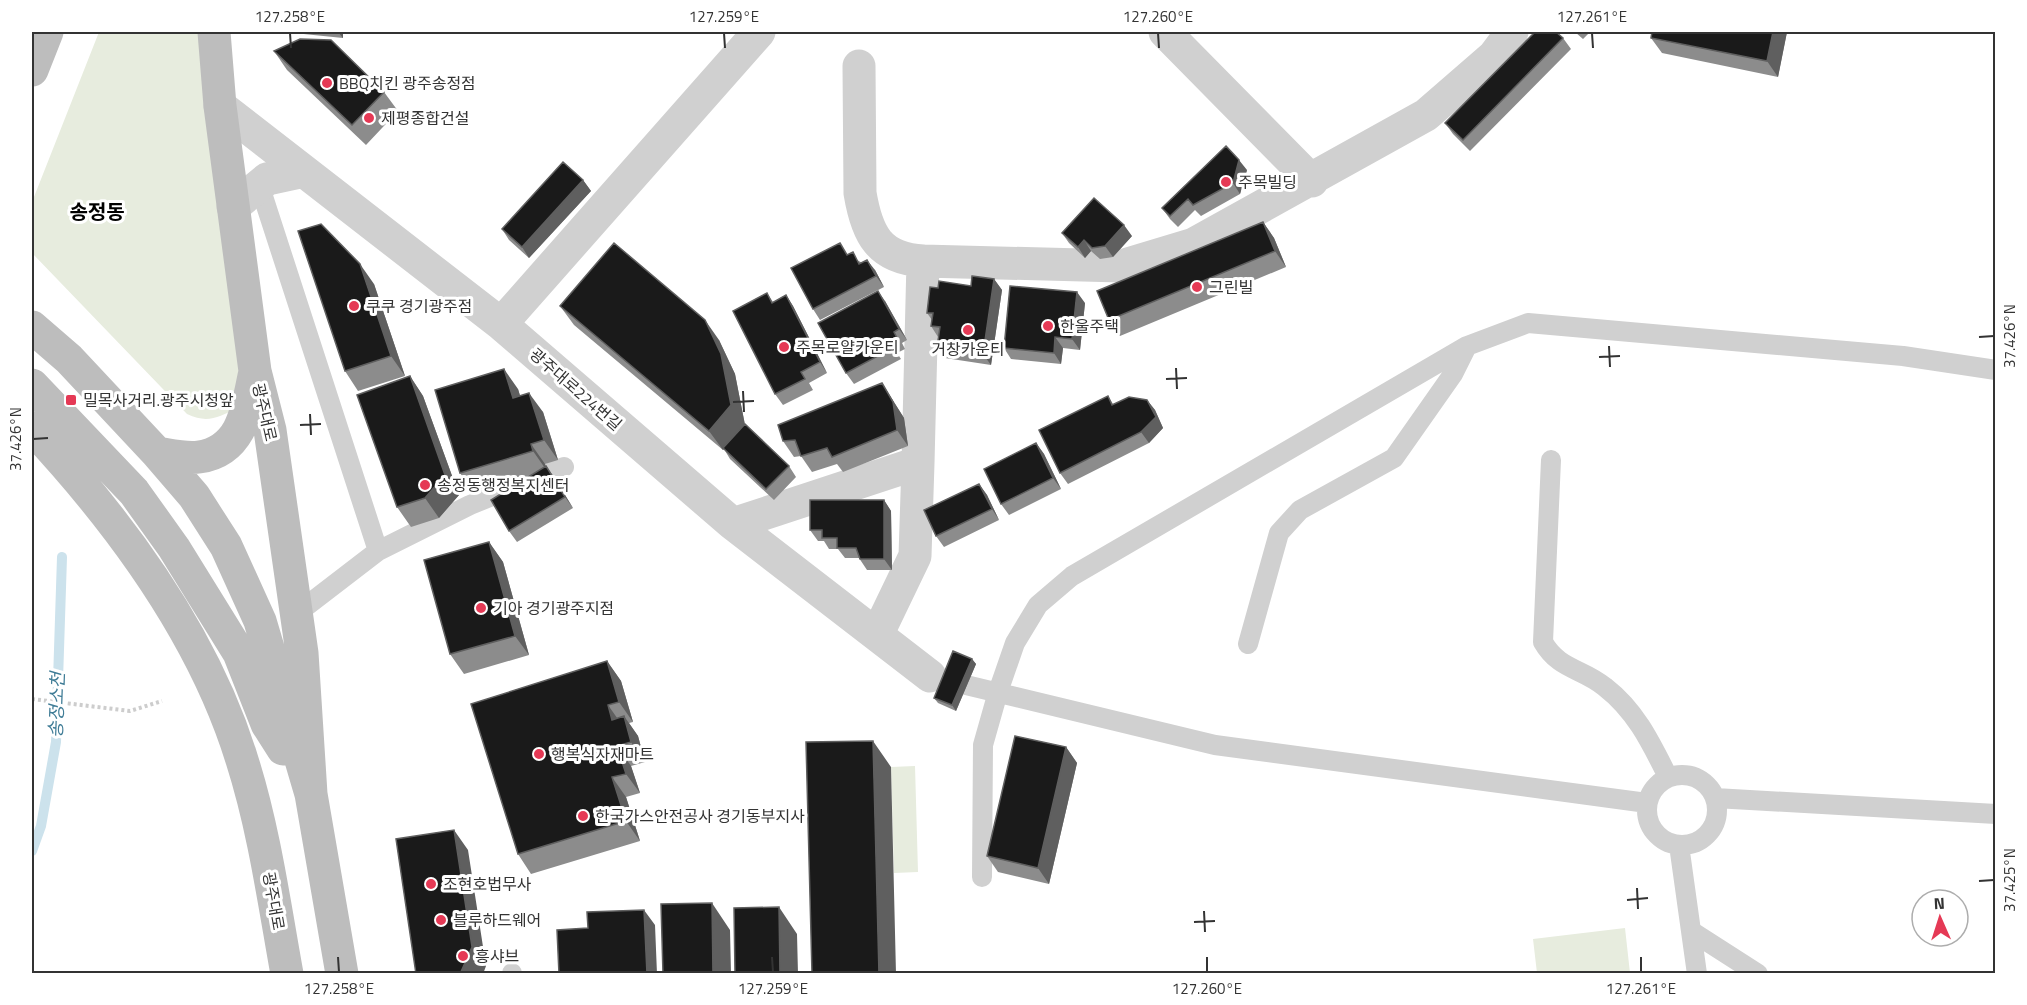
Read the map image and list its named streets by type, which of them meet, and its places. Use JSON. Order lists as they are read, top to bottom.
{
  "streets": {
    "street": ["광주대로224번길", "광주대로"]
  },
  "crossings": [
    ["광주대로224번길", "광주대로"]
  ],
  "districts": ["송정동"],
  "water": ["송정소천"],
  "places": {
    "other": [
      "BBQ치킨 광주송정점",
      "제평종합건설",
      "주목빌딩",
      "그린빌",
      "쿠쿠 경기광주점",
      "한울주택",
      "거창카운티",
      "주목로얄카운티",
      "송정동행정복지센터",
      "기아 경기광주지점",
      "행복식자재마트",
      "한국가스안전공사 경기동부지사",
      "조현호법무사",
      "블루하드웨어",
      "흥샤브"
    ],
    "transit": ["밀목사거리.광주시청앞"]
  },
  "north": "top",
  "coordinates": [
    "127.258°E",
    "127.259°E",
    "127.260°E",
    "127.261°E",
    "37.426°N",
    "37.425°N"
  ]
}
